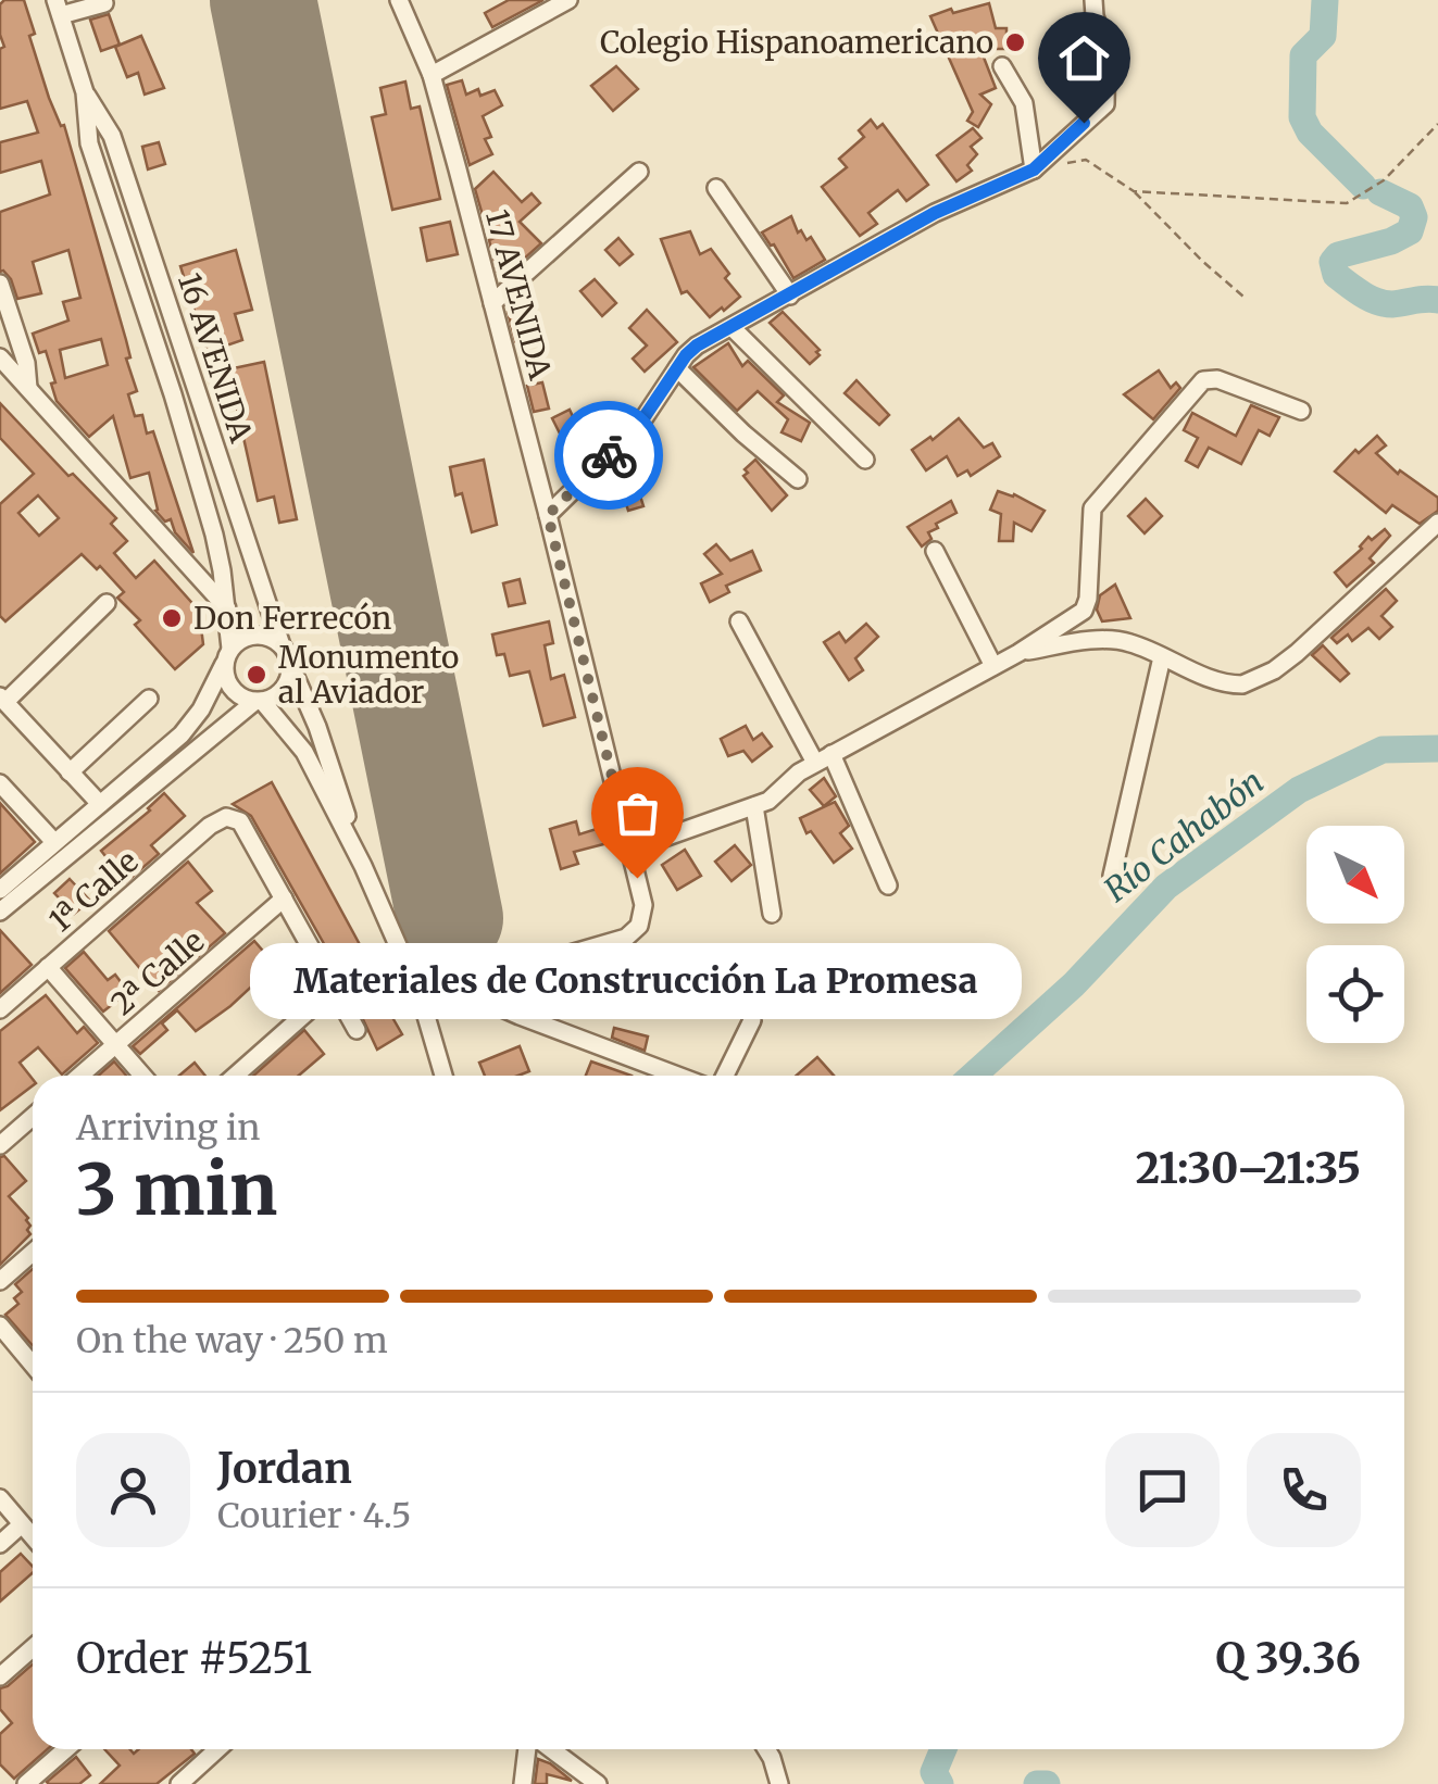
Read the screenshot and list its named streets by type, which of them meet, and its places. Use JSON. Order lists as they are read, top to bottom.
{
  "streets": {
    "street": [
      "17 AVENIDA",
      "16 AVENIDA",
      "1ª Calle",
      "2ª Calle"
    ]
  },
  "crossings": [
    ["1ª Calle", "2ª Calle"]
  ],
  "water": ["Río Cahabón"],
  "places": [
    "Colegio Hispanoamericano",
    "Don Ferrecón",
    "Monumento al Aviador",
    "Materiales de Construcción La Promesa"
  ],
  "north": "bottom right",
  "page": {
    "bubble": "Materiales de Construcción La Promesa",
    "heading": ["3 min", "Arriving in", "21:30–21:35"],
    "panel": [
      "Jordan",
      "Courier · 4.5",
      "Order #5251",
      "Q 39.36"
    ],
    "bar": "On the way · 250 m"
  }
}
